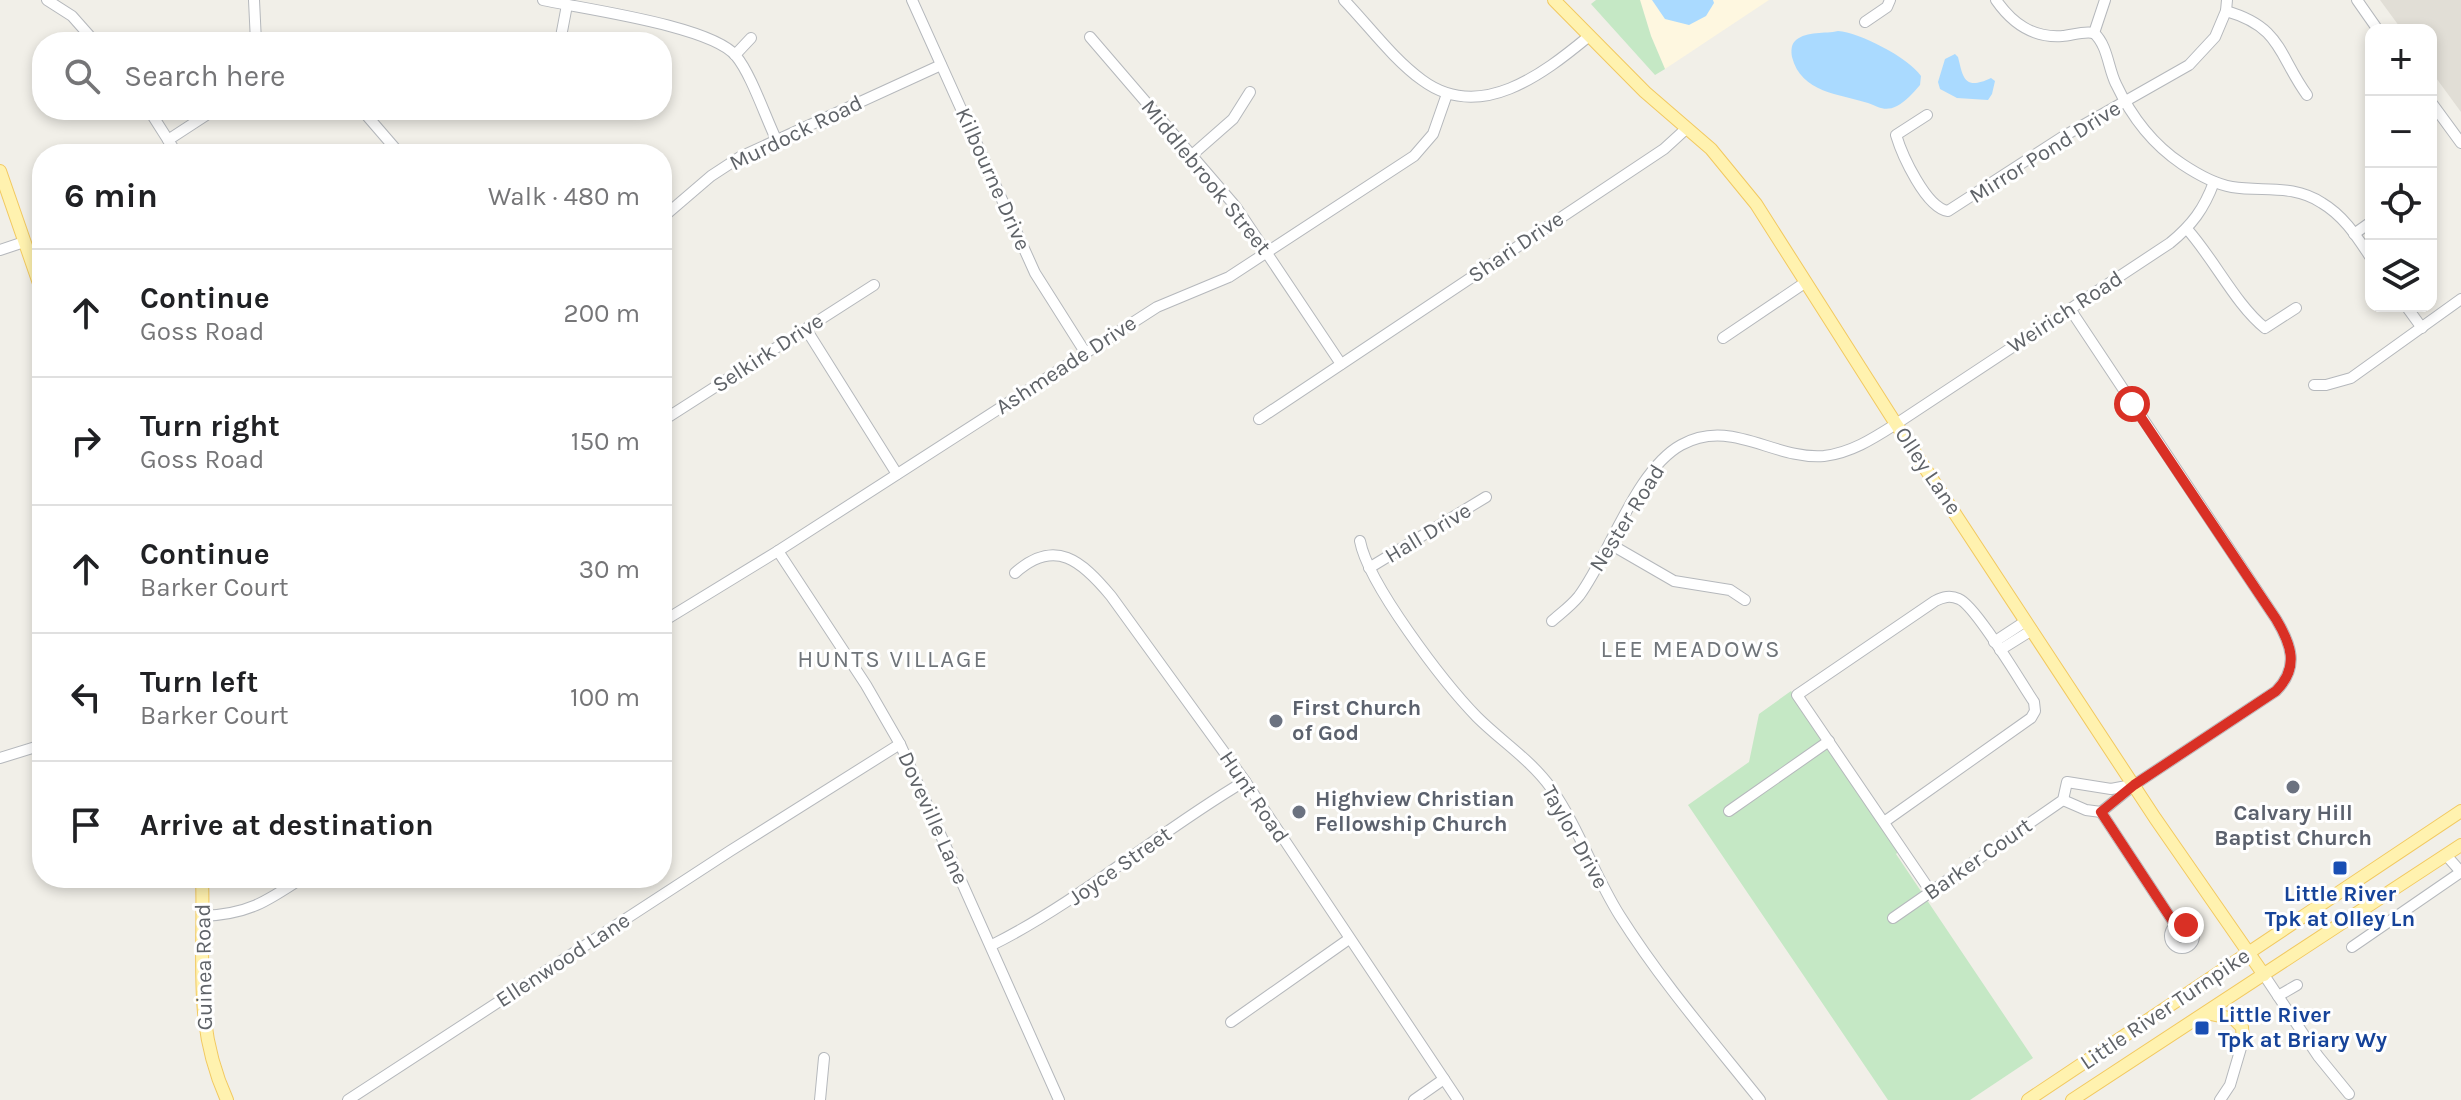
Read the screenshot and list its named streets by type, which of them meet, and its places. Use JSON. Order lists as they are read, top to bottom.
{
  "streets": {
    "main road": ["Olley Lane", "Guinea Road", "Little River Turnpike"],
    "street": [
      "Murdock Road",
      "Mirror Pond Drive",
      "Middlebrook Street",
      "Kilbourne Drive",
      "Shari Drive",
      "Weirich Road",
      "Selkirk Drive",
      "Ashmeade Drive",
      "Nester Road",
      "Hall Drive",
      "Hunt Road",
      "Doveville Lane",
      "Taylor Drive",
      "Barker Court",
      "Joyce Street",
      "Ellenwood Lane"
    ]
  },
  "crossings": [
    ["Murdock Road", "Kilbourne Drive"],
    ["Middlebrook Street", "Shari Drive"],
    ["Middlebrook Street", "Ashmeade Drive"],
    ["Kilbourne Drive", "Ashmeade Drive"],
    ["Shari Drive", "Olley Lane"],
    ["Weirich Road", "Olley Lane"],
    ["Weirich Road", "Nester Road"],
    ["Ashmeade Drive", "Doveville Lane"],
    ["Olley Lane", "Nester Road"],
    ["Olley Lane", "Barker Court"],
    ["Olley Lane", "Little River Turnpike"],
    ["Hall Drive", "Taylor Drive"],
    ["Hunt Road", "Joyce Street"],
    ["Doveville Lane", "Joyce Street"],
    ["Doveville Lane", "Ellenwood Lane"]
  ],
  "districts": ["LEE MEADOWS", "HUNTS VILLAGE"],
  "places": {
    "other": ["First Church of God", "Calvary Hill Baptist Church", "Highview Christian Fellowship Church"],
    "transit": ["Little River Tpk at Olley Ln", "Little River Tpk at Briary Wy"]
  },
  "page": {
    "map_buttons": ["+", "−"],
    "search": "Search here",
    "heading": ["6 min", "Walk · 480 m"],
    "list": [
      ["Continue", "Goss Road", "200 m"],
      ["Turn right", "Goss Road", "150 m"],
      ["Continue", "Barker Court", "30 m"],
      ["Turn left", "Barker Court", "100 m"],
      "Arrive at destination"
    ]
  }
}
